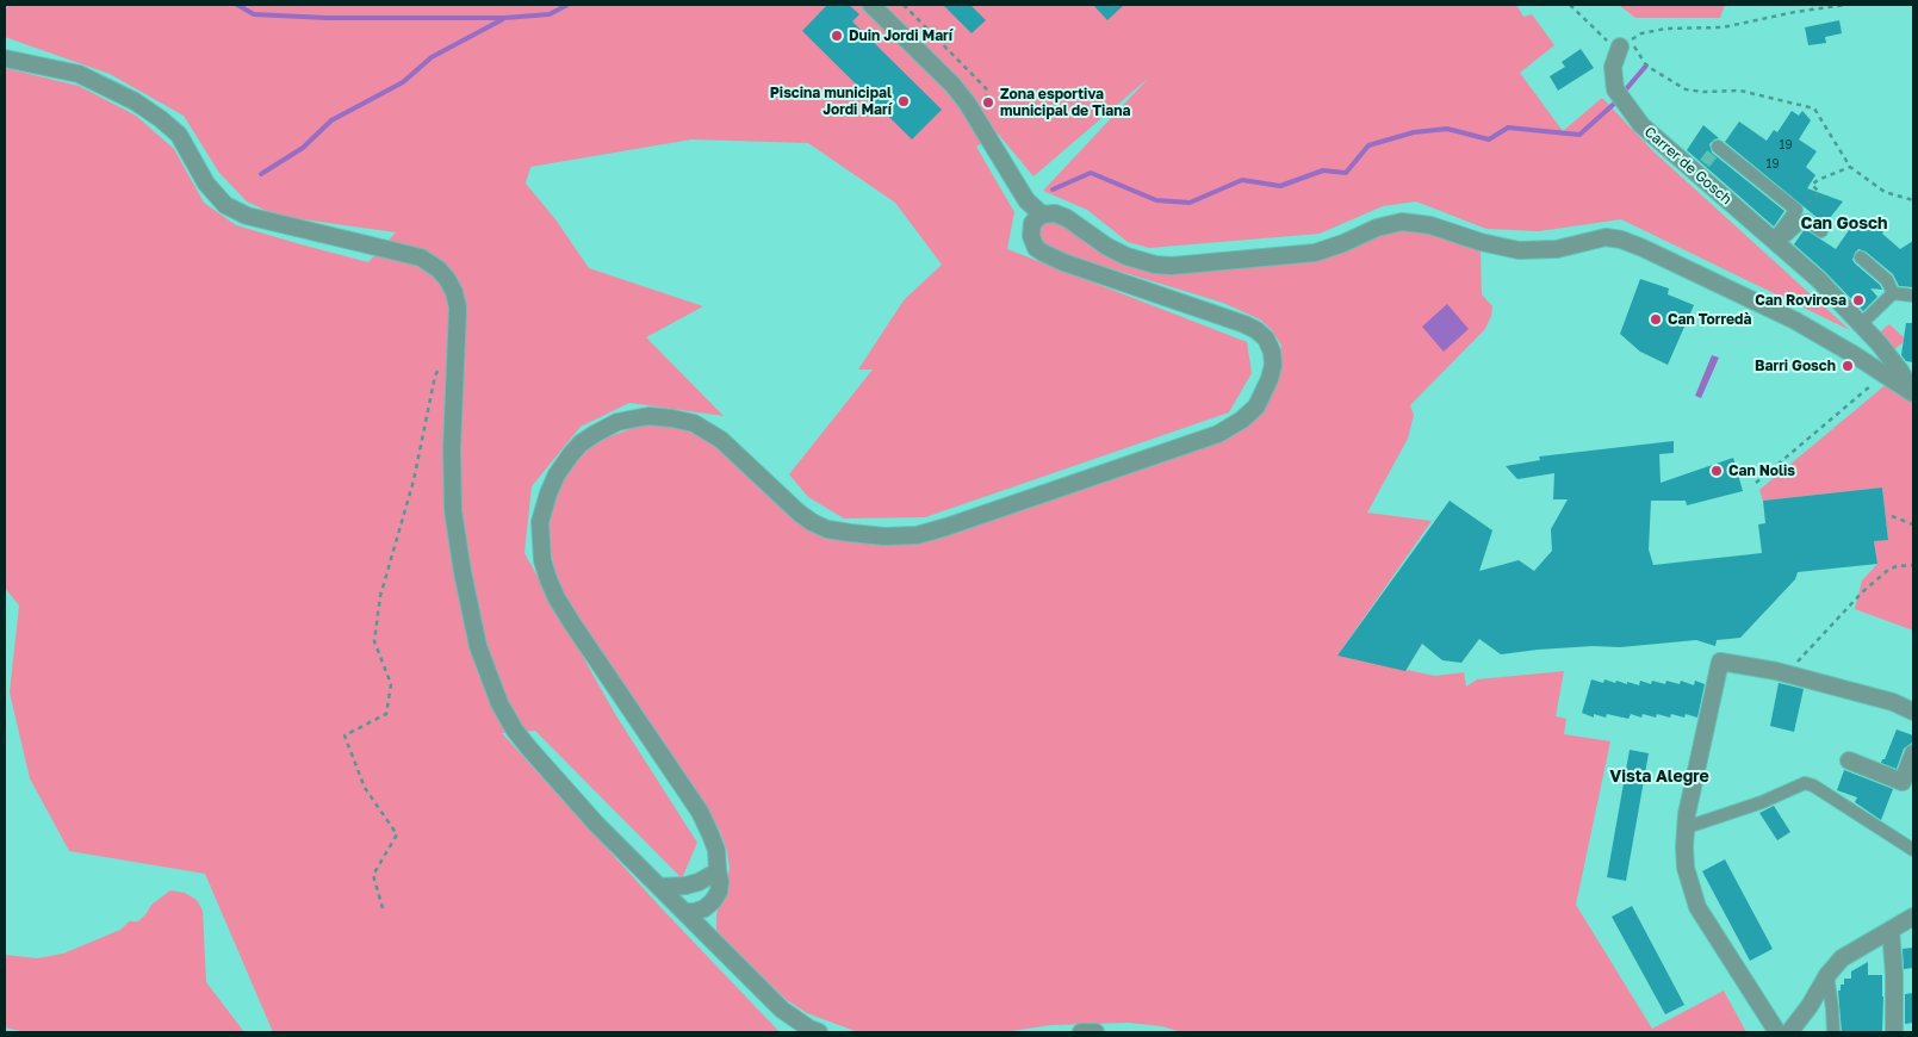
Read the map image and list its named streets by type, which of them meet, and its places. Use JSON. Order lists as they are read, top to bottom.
{
  "streets": {
    "street": ["Carrer de Gosch"]
  },
  "districts": ["Can Gosch", "Vista Alegre"],
  "places": [
    "Duin Jordi Marí",
    "Piscina municipal Jordi Marí",
    "Zona esportiva municipal de Tiana",
    "Can Rovirosa",
    "Can Torredà",
    "Barri Gosch",
    "Can Nolis"
  ],
  "house_numbers": ["19", "19"]
}
